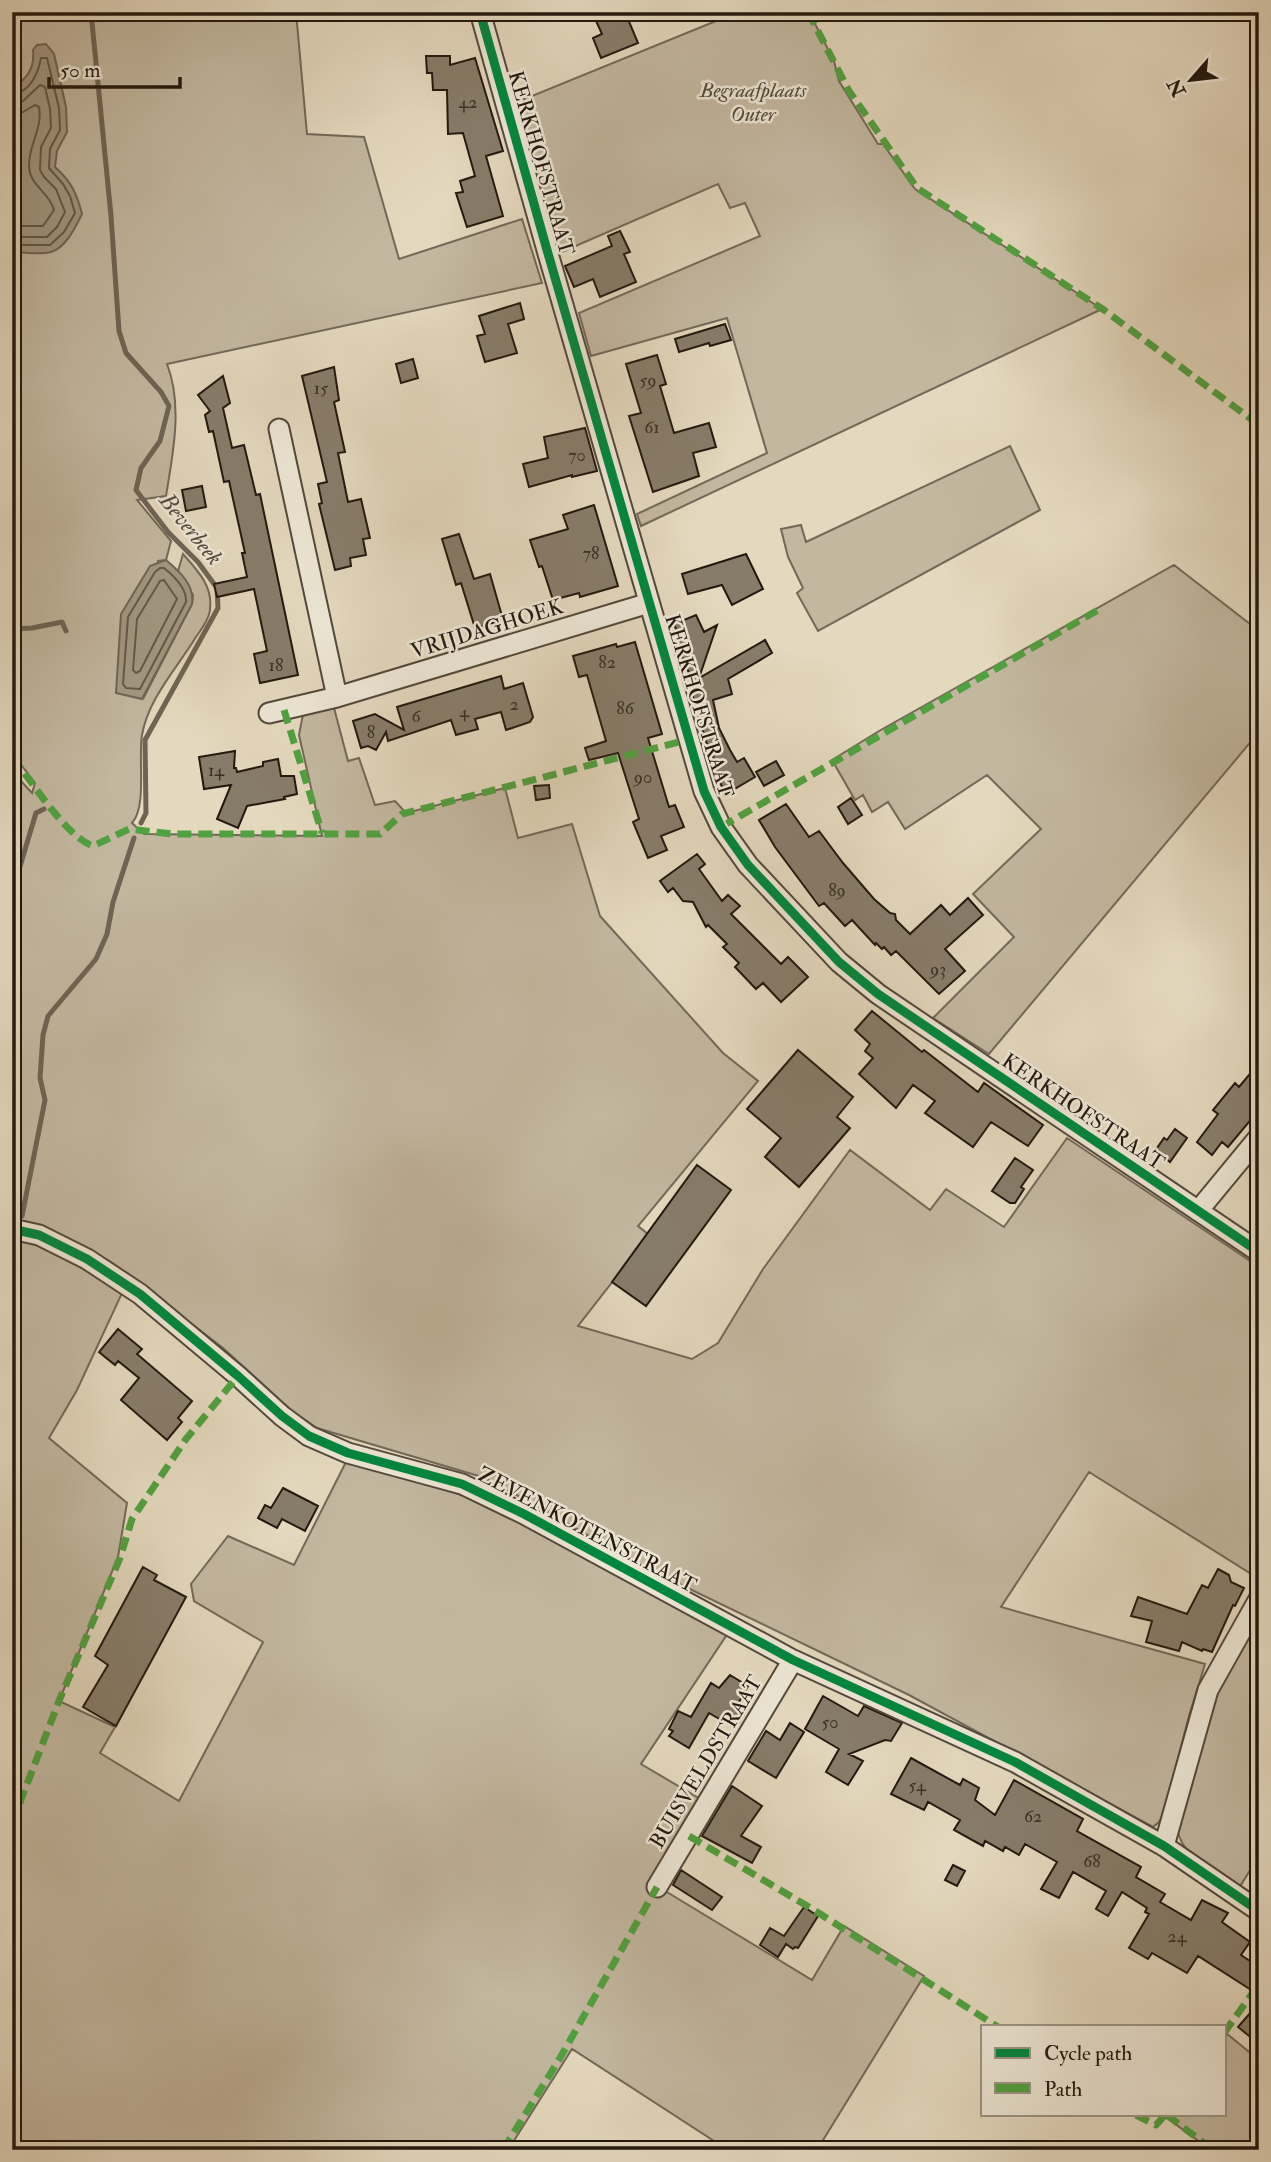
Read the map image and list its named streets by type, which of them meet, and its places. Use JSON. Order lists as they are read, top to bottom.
{
  "streets": {
    "street": [
      "KERKHOFSTRAAT",
      "VRIJDAGHOEK",
      "ZEVENKOTENSTRAAT",
      "BUISVELDSTRAAT"
    ]
  },
  "crossings": [
    ["KERKHOFSTRAAT", "VRIJDAGHOEK"],
    ["ZEVENKOTENSTRAAT", "BUISVELDSTRAAT"]
  ],
  "water": ["Beverbeek"],
  "parks": ["Begraafplaats Outer"],
  "house_numbers": [
    "42",
    "59",
    "15",
    "61",
    "70",
    "78",
    "82",
    "18",
    "2",
    "86",
    "4",
    "6",
    "8",
    "14",
    "90",
    "89",
    "93",
    "50",
    "54",
    "62",
    "68",
    "24"
  ],
  "legend": ["Cycle path", "Path"],
  "scale_bar": "50 m",
  "north": "bottom left"
}
